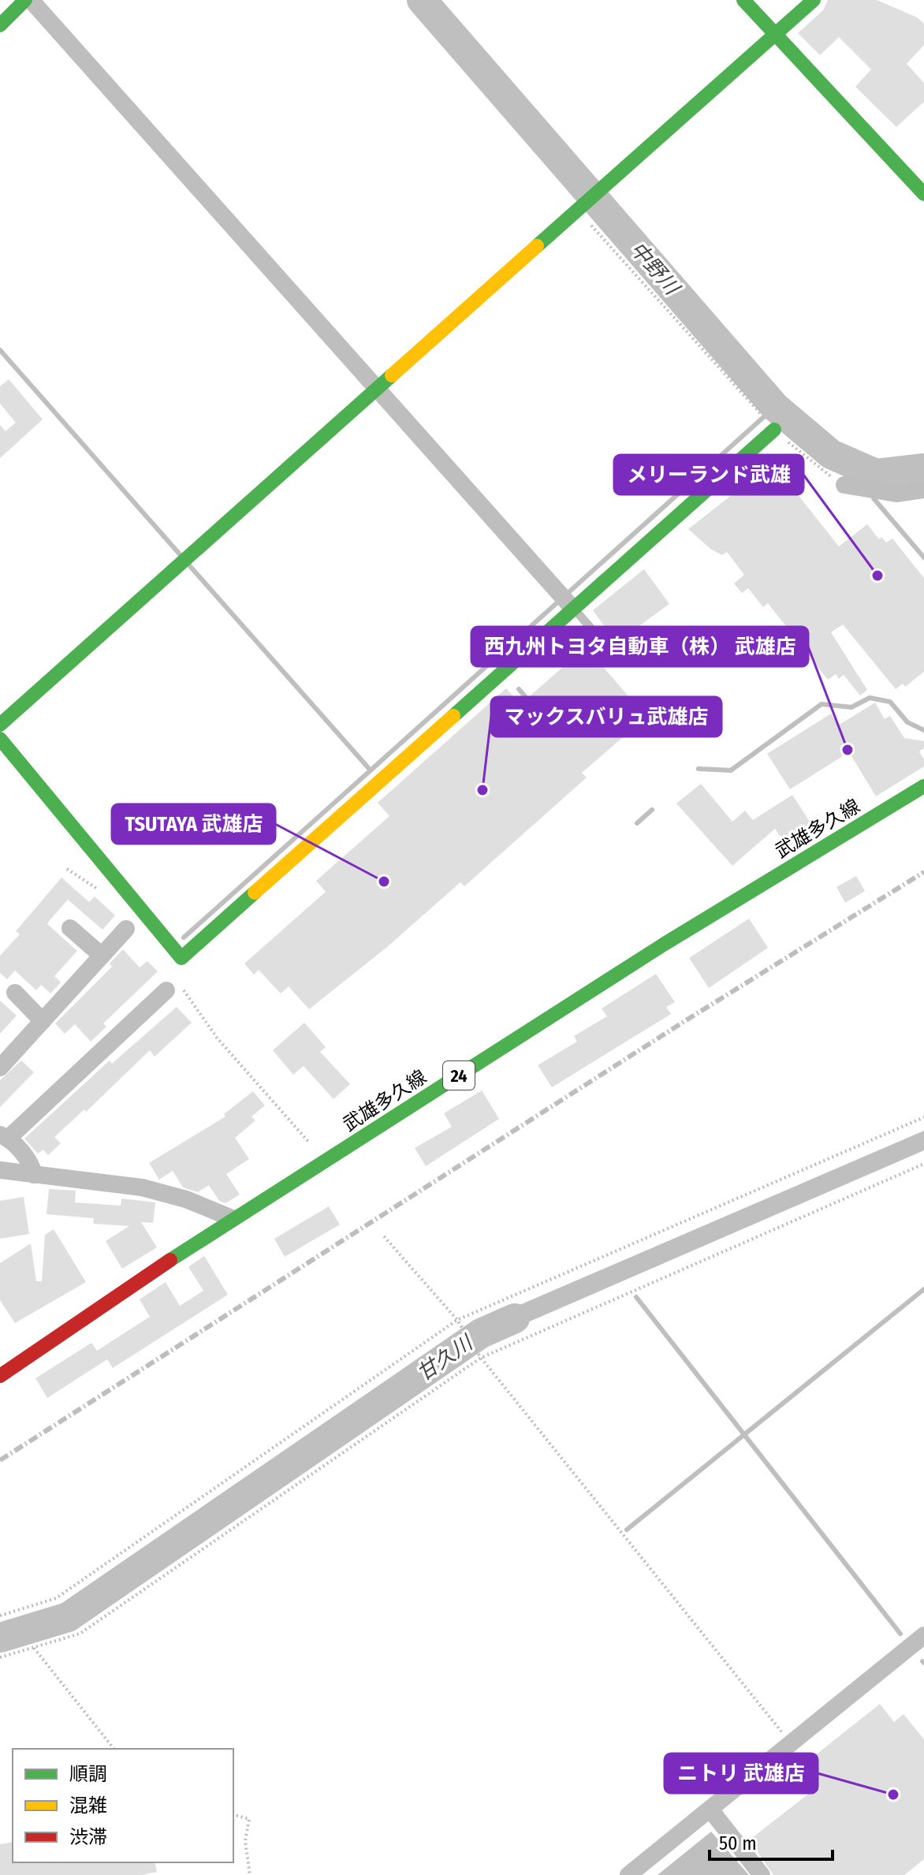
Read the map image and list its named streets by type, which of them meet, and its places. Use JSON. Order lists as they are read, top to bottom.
{
  "streets": {
    "street": ["武雄多久線", "24"]
  },
  "water": ["中野川", "甘久川"],
  "places": [
    "メリーランド武雄",
    "西九州トヨタ自動車（株） 武雄店",
    "マックスバリュ武雄店",
    "TSUTAYA 武雄店",
    "ニトリ 武雄店"
  ],
  "legend": ["順調", "混雑", "渋滞"],
  "scale_bar": "50 m"
}
